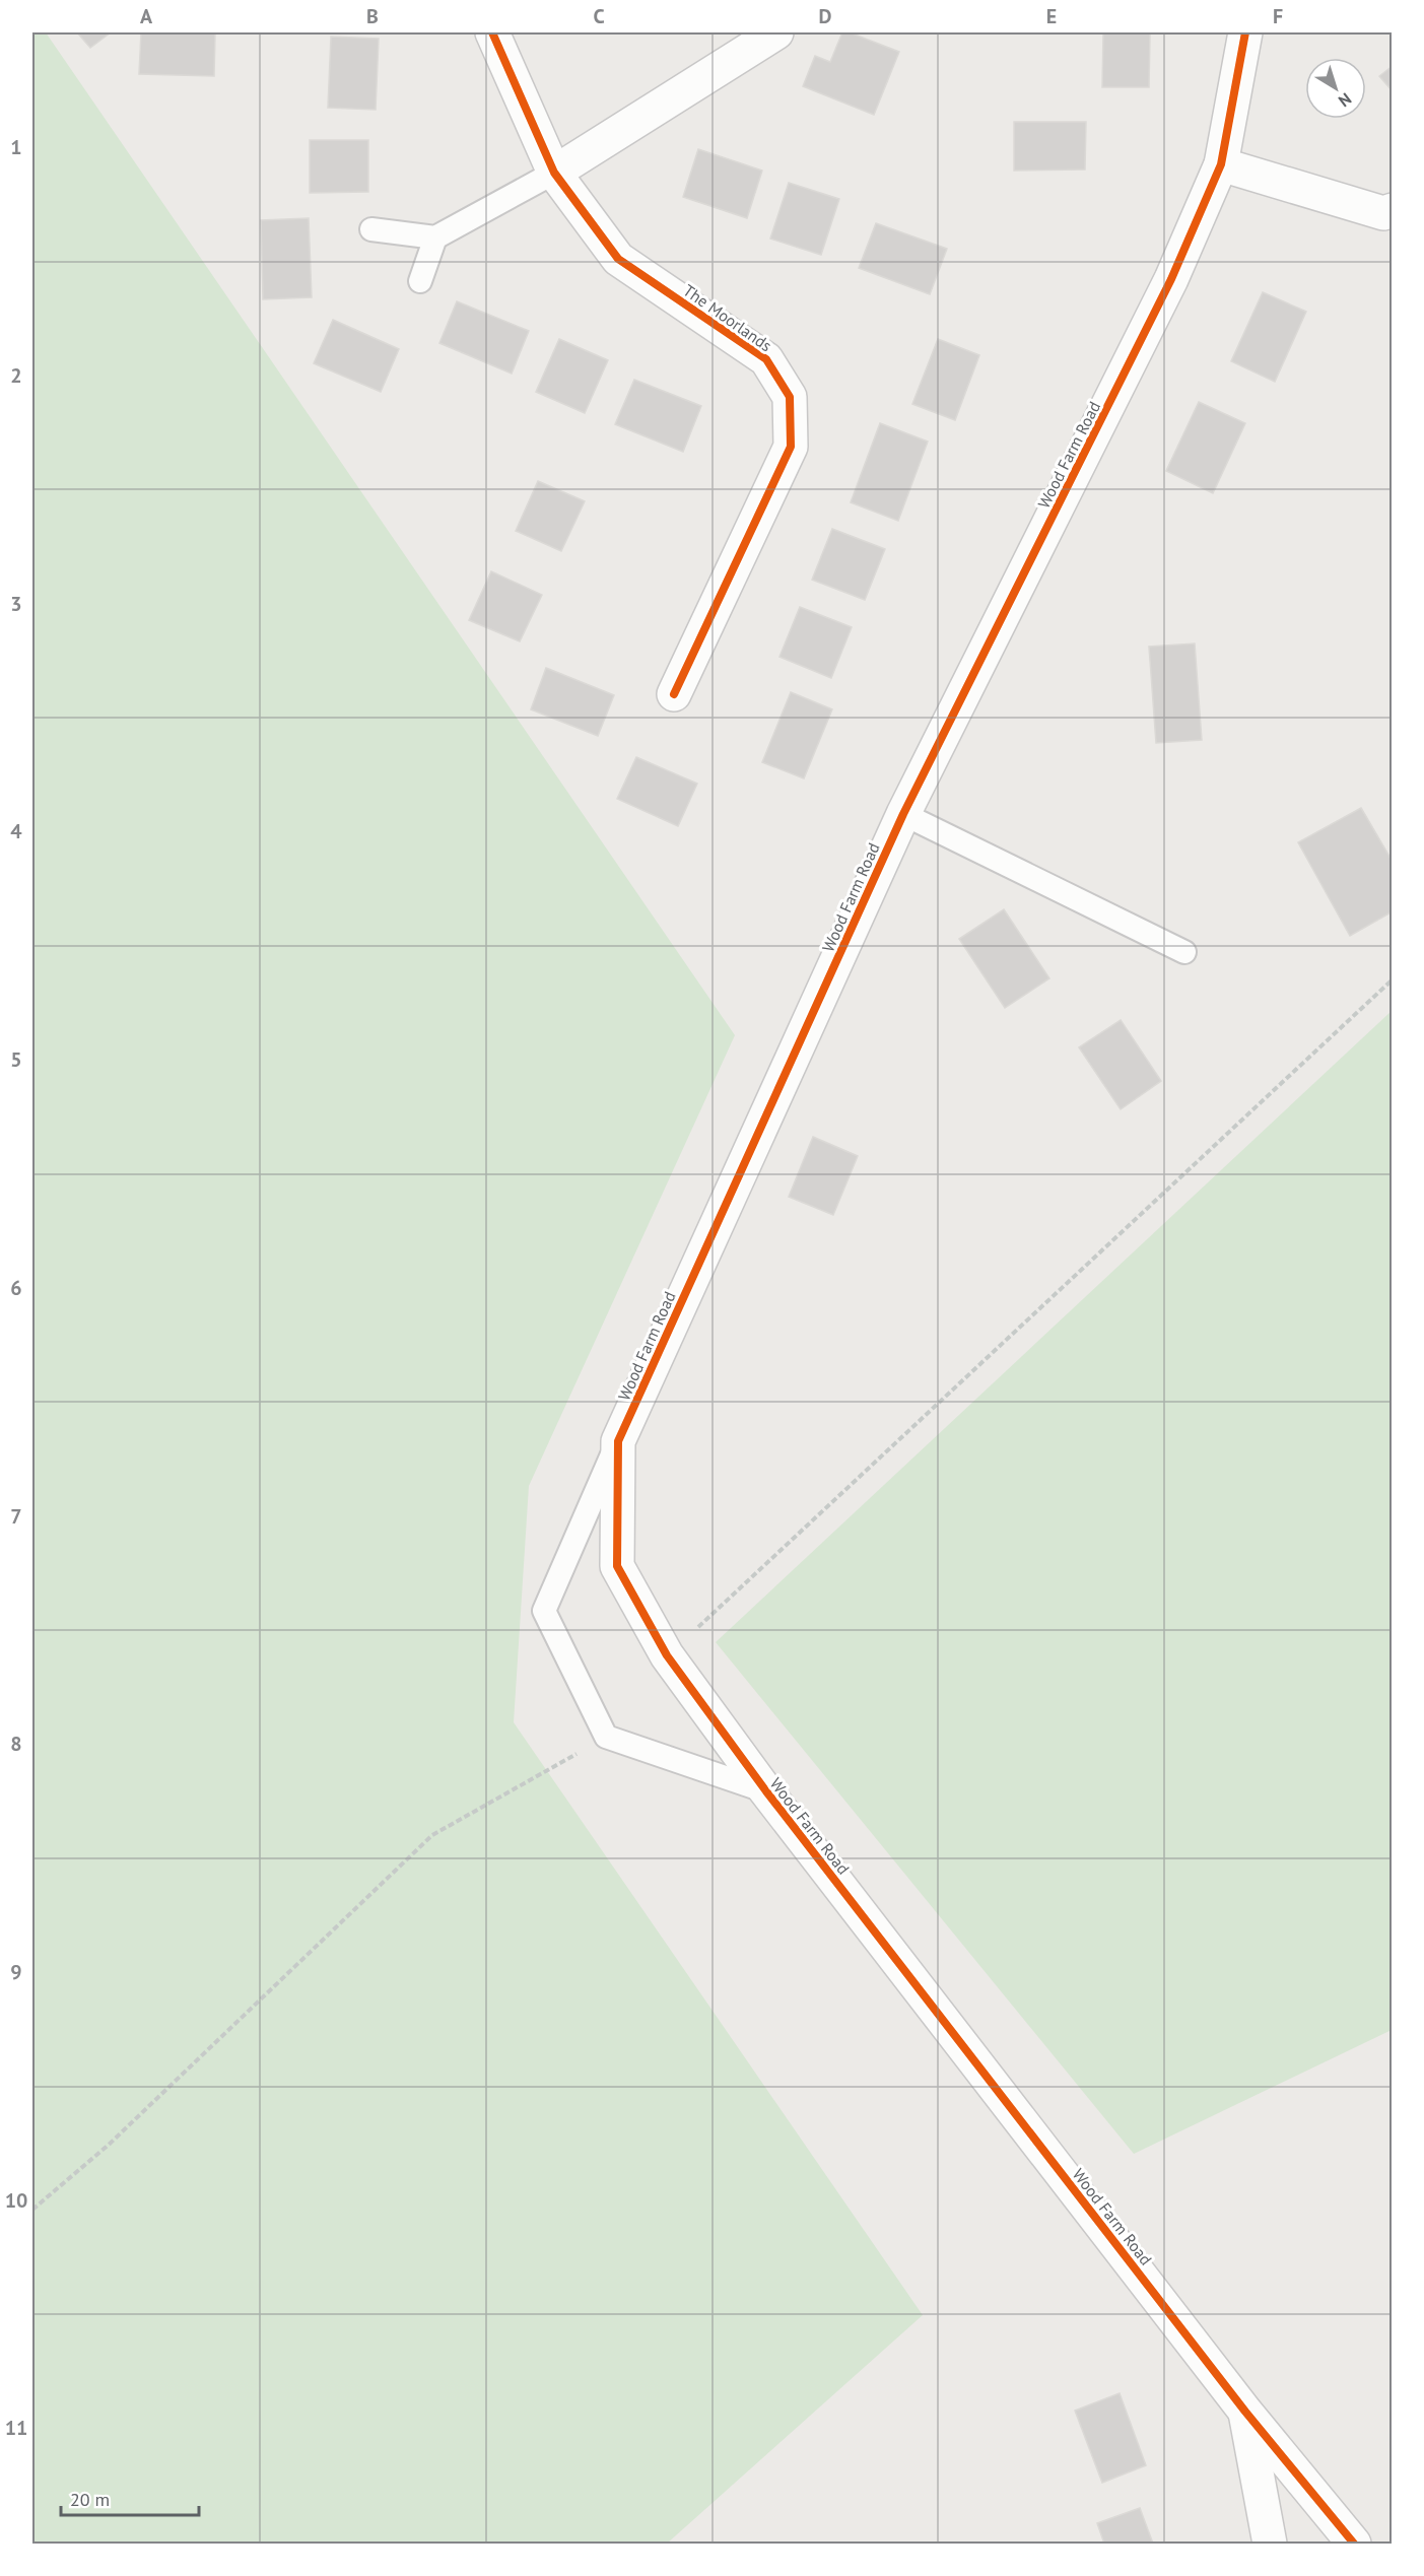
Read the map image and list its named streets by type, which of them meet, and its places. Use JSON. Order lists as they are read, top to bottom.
{
  "streets": {
    "street": ["The Moorlands", "Wood Farm Road"]
  },
  "scale_bar": "20 m",
  "north": "bottom right",
  "grid": {
    "columns": [
      "A",
      "B",
      "C",
      "D",
      "E",
      "F"
    ],
    "rows": [
      "1",
      "2",
      "3",
      "4",
      "5",
      "6",
      "7",
      "8",
      "9",
      "10",
      "11"
    ]
  }
}
